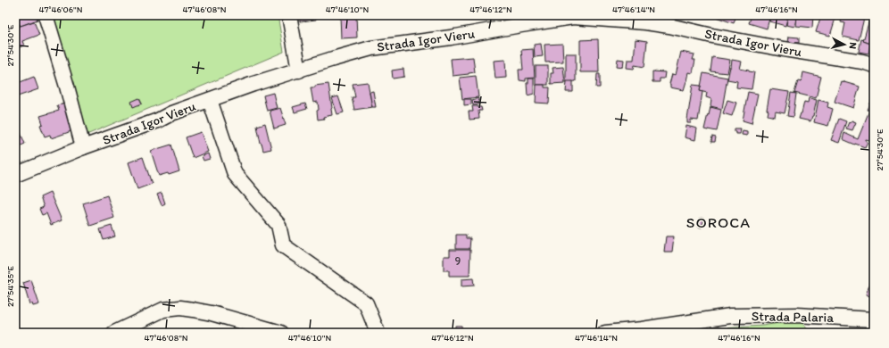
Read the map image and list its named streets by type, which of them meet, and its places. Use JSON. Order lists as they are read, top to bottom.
{
  "streets": {
    "street": ["Strada Igor Vieru", "Strada Palaria"]
  },
  "districts": ["SOROCA"],
  "house_numbers": ["9"],
  "north": "right",
  "coordinates": [
    "47°46'06\"N",
    "47°46'08\"N",
    "47°46'10\"N",
    "47°46'12\"N",
    "47°46'14\"N",
    "47°46'16\"N",
    "27°54'30\"E",
    "27°54'35\"E"
  ]
}
